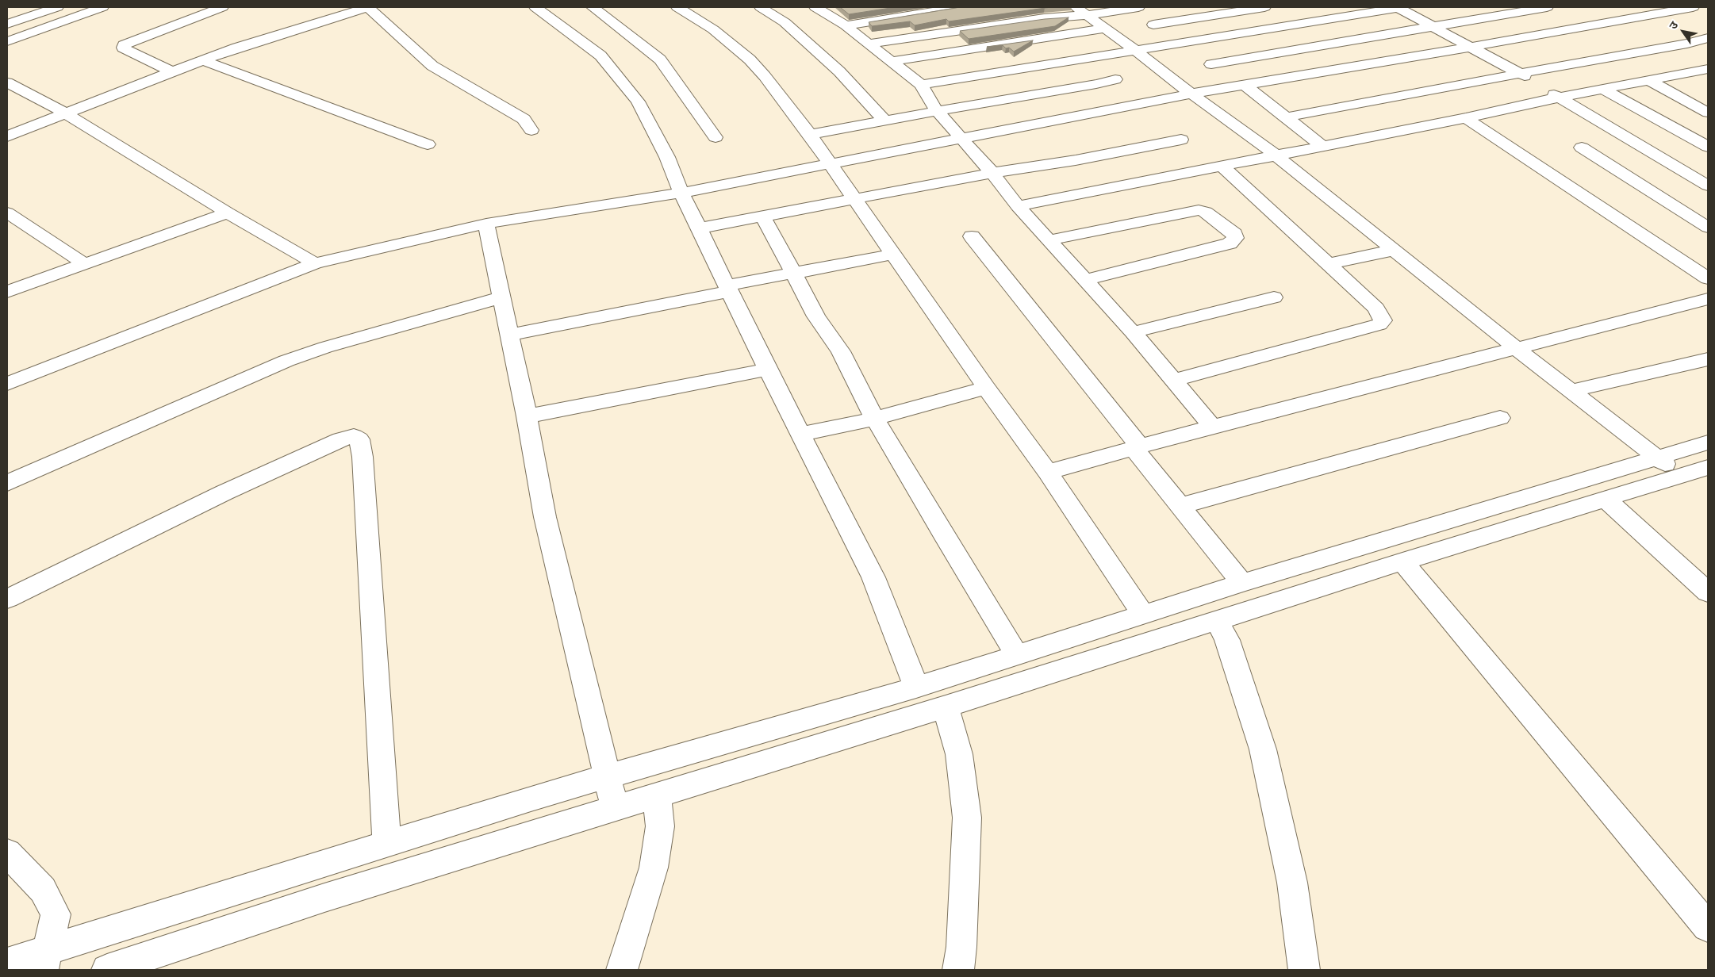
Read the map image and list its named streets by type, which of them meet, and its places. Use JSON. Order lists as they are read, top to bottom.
{
  "north": "top left"
}
